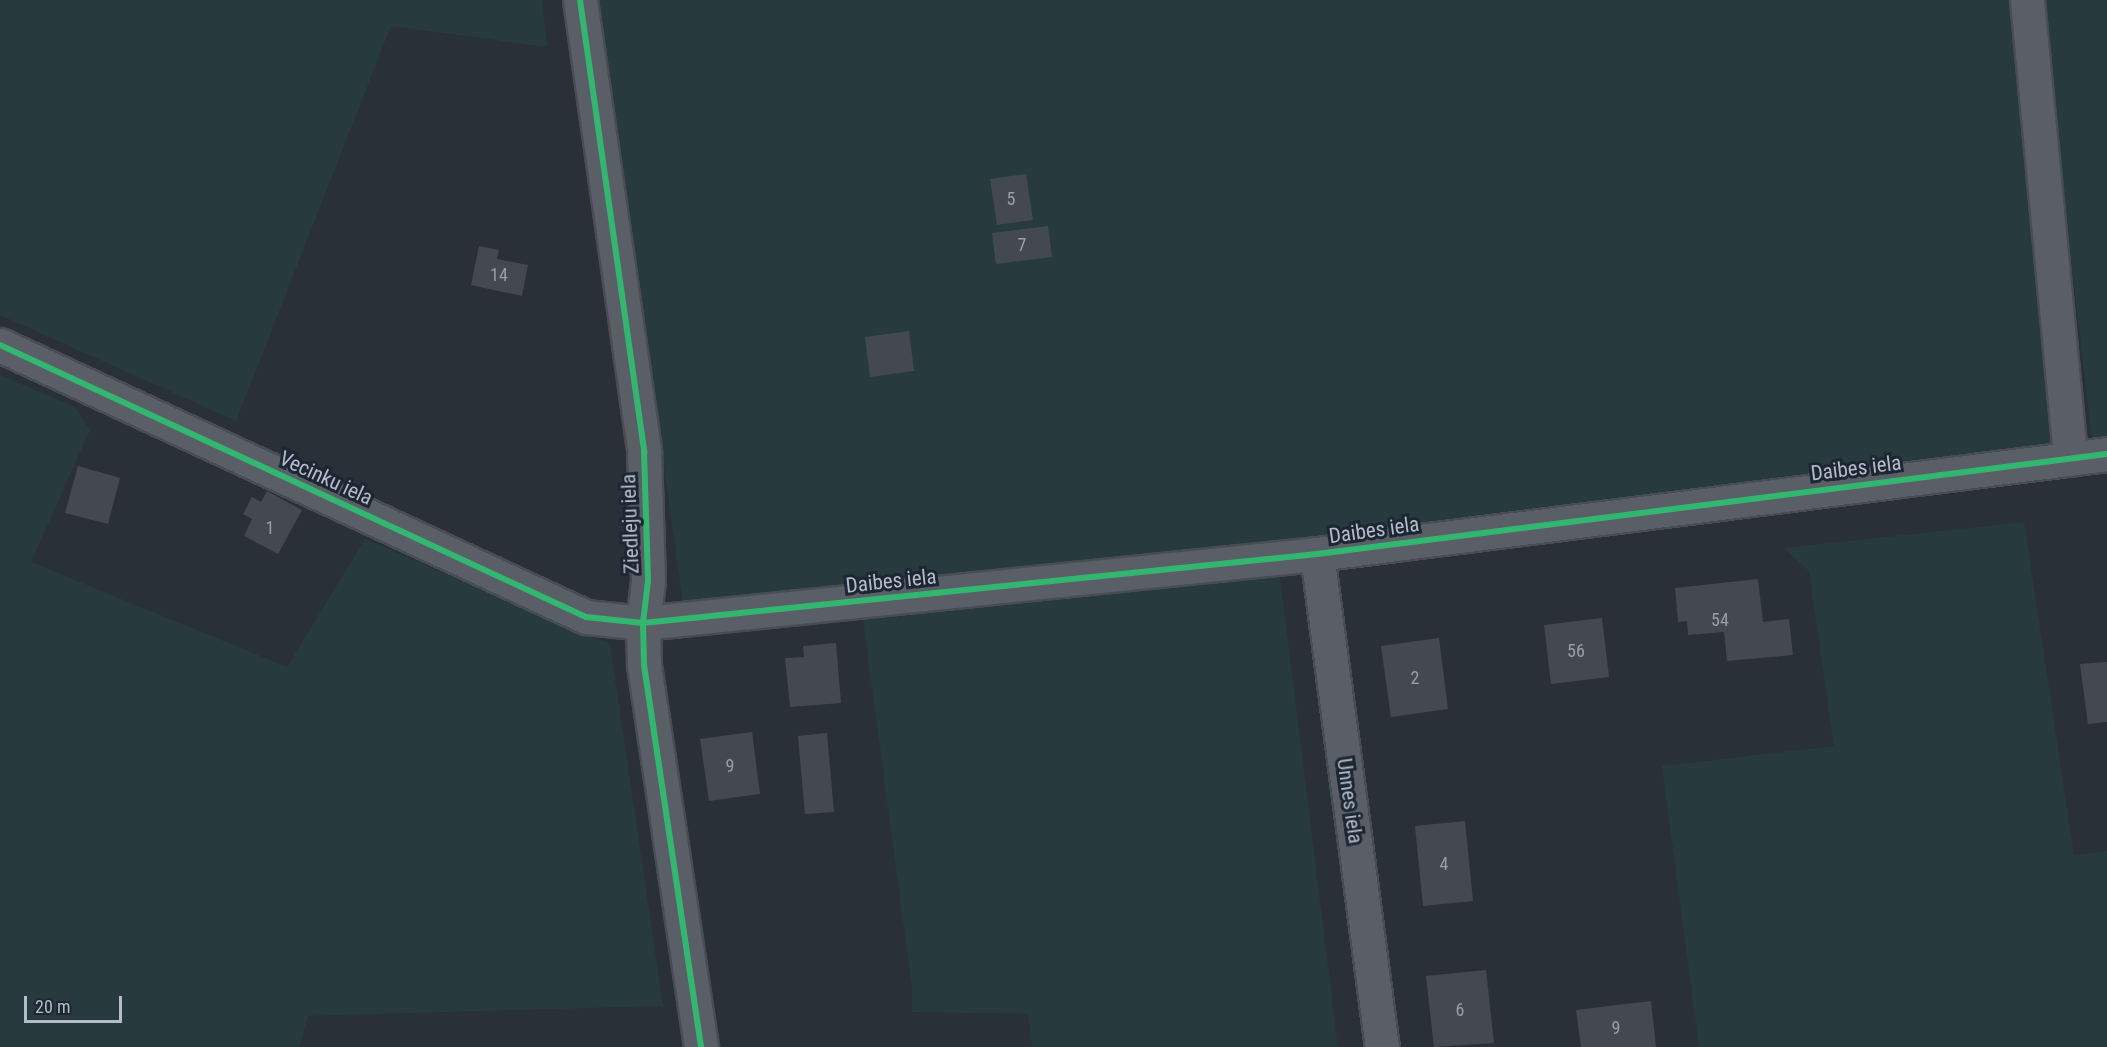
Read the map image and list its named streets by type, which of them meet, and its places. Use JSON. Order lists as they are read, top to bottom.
{
  "streets": {
    "street": [
      "Daibes iela",
      "Vecinku iela",
      "Ziedleju iela",
      "Unnes iela"
    ]
  },
  "crossings": [
    ["Daibes iela", "Vecinku iela"],
    ["Daibes iela", "Ziedleju iela"],
    ["Daibes iela", "Unnes iela"],
    ["Vecinku iela", "Ziedleju iela"]
  ],
  "house_numbers": [
    "5",
    "7",
    "14",
    "1",
    "54",
    "56",
    "2",
    "9",
    "4",
    "6",
    "9"
  ],
  "scale_bar": "20 m"
}
